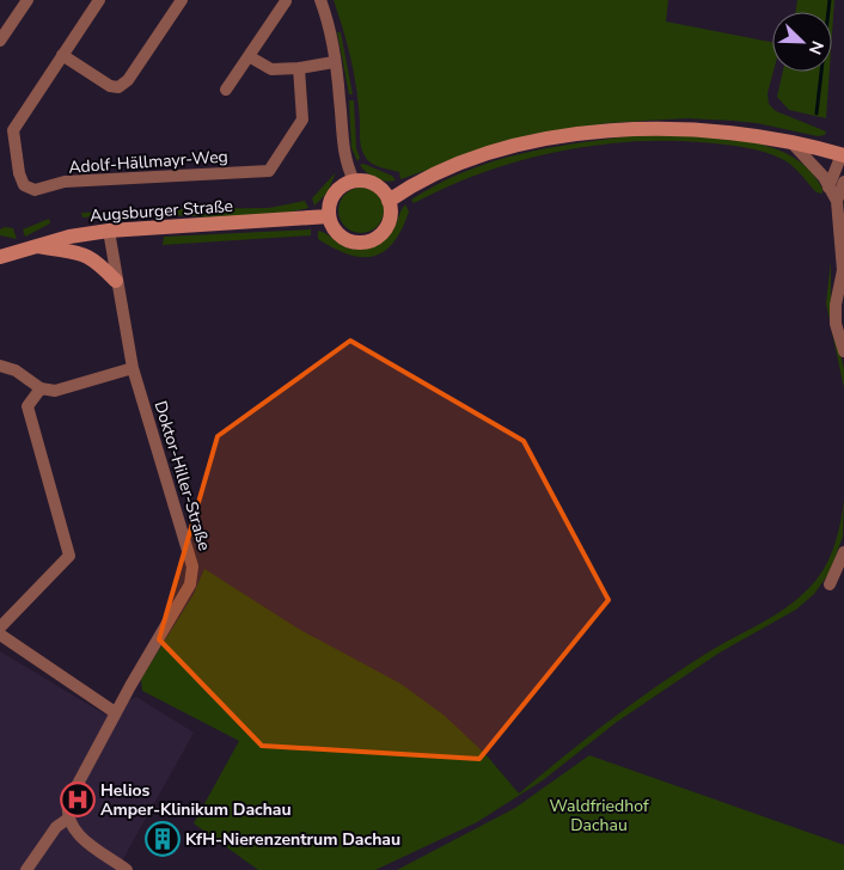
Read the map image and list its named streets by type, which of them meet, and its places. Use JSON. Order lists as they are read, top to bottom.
{
  "streets": {
    "main road": ["Augsburger Straße"],
    "street": ["Adolf-Hällmayr-Weg", "Doktor-Hiller-Straße"]
  },
  "crossings": [
    ["Augsburger Straße", "Doktor-Hiller-Straße"]
  ],
  "parks": ["Waldfriedhof Dachau"],
  "places": {
    "hospital": ["Helios Amper-Klinikum Dachau"],
    "building": ["KfH-Nierenzentrum Dachau"]
  },
  "north": "bottom right"
}
